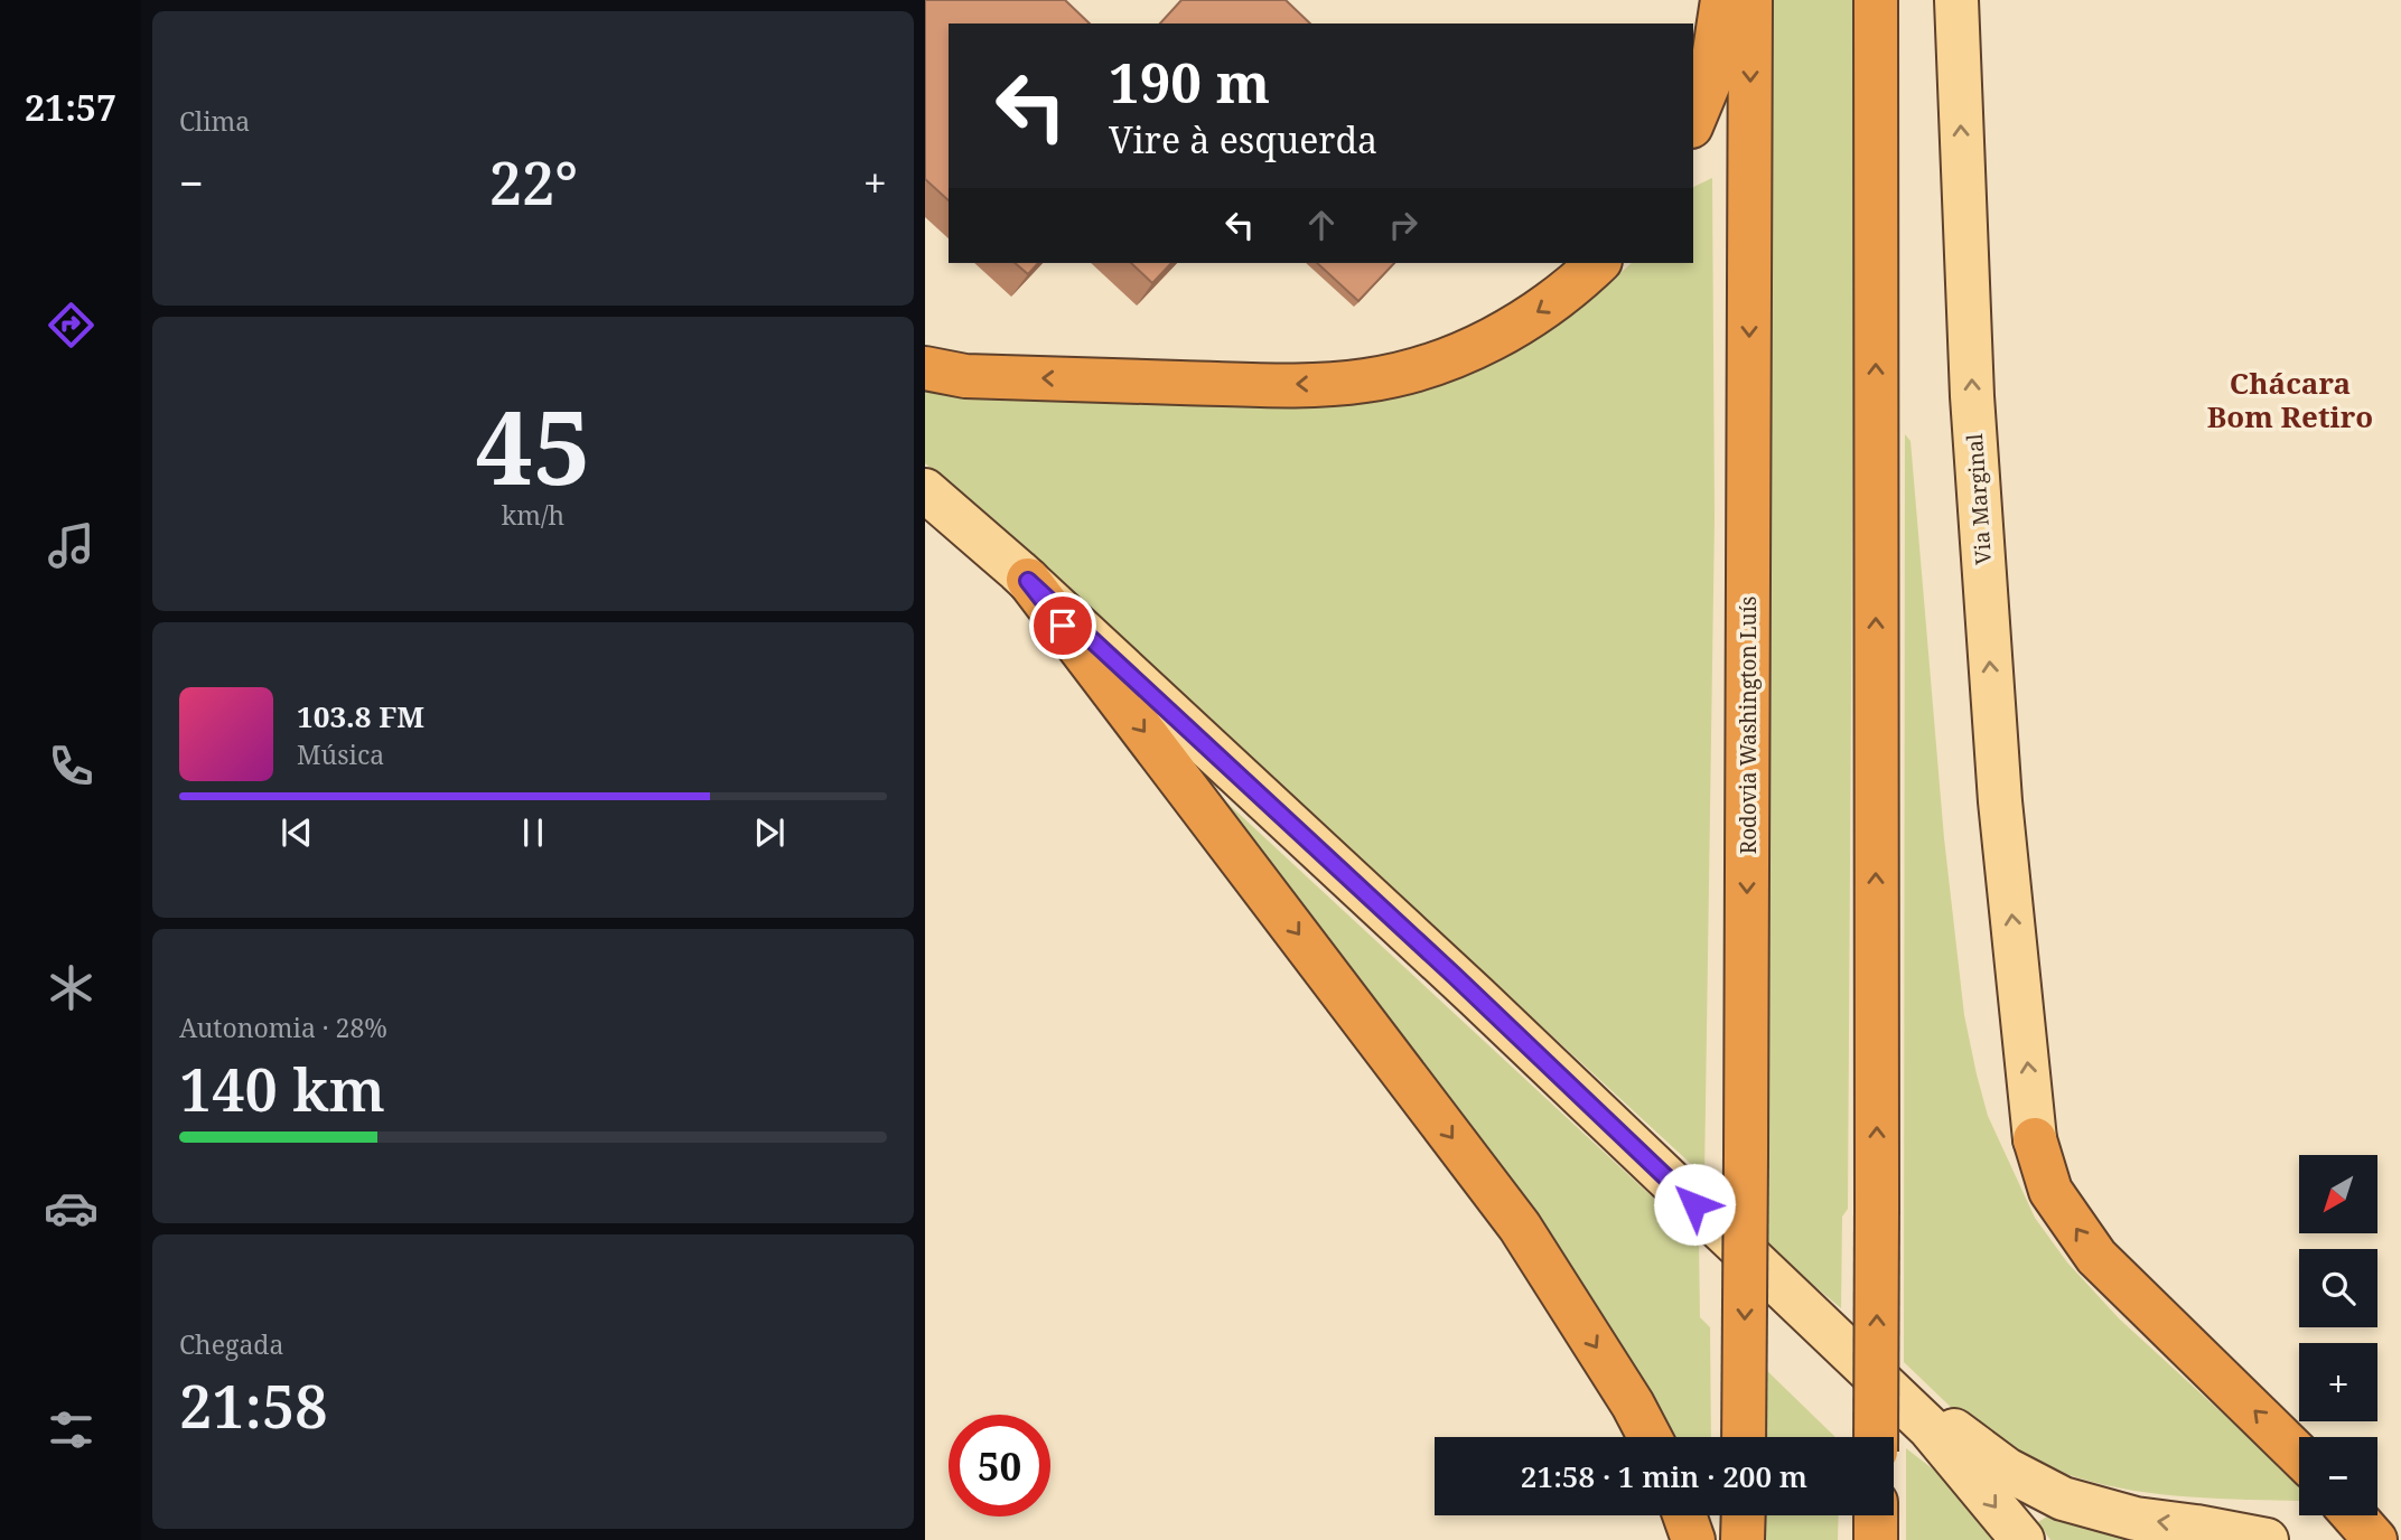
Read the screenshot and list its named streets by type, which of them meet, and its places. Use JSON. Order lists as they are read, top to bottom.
{
  "streets": {
    "highway": ["Rodovia Washington Luís"],
    "main road": ["Via Marginal"]
  },
  "one_way": ["Via Marginal"],
  "districts": ["Chácara Bom Retiro"],
  "north": "bottom left",
  "page": {
    "tabs": "21:57",
    "tile": [
      "Clima",
      ["45", "km/h"],
      ["Autonomia · 28%", "140 km"],
      ["Chegada", "21:58"]
    ],
    "turn": ["190 m", "Vire à esquerda"],
    "heat": ["−", "22°", "+"],
    "song": ["103.8 FM", "Música"],
    "map_buttons": ["+", "−"],
    "limit": "50",
    "trip": "21:58 · 1 min · 200 m"
  }
}
